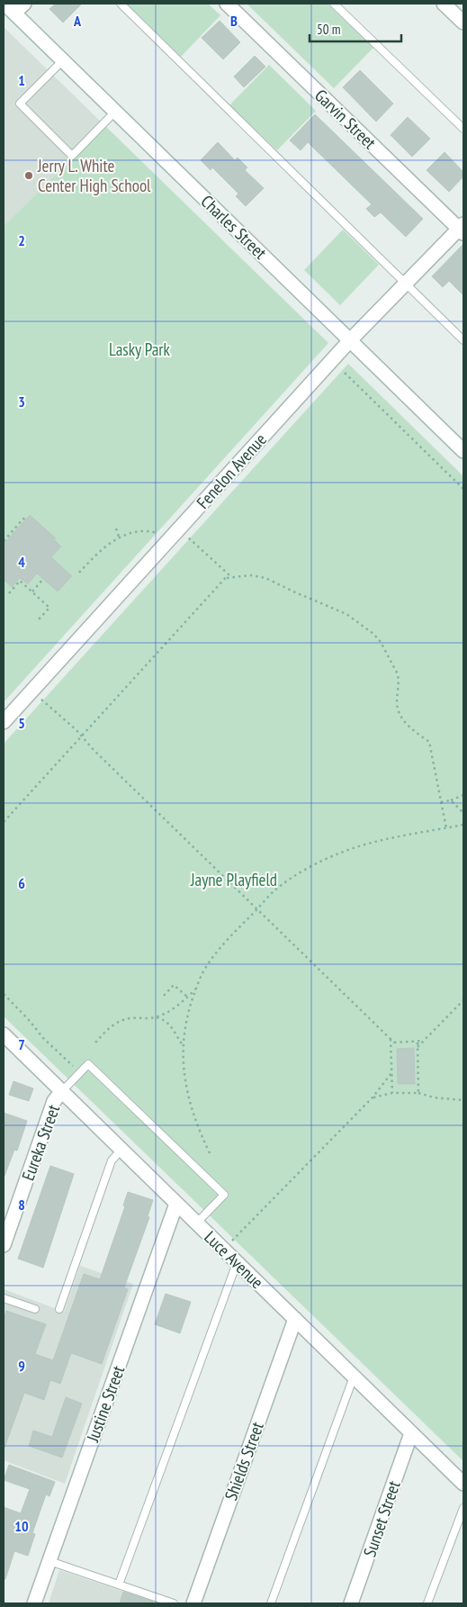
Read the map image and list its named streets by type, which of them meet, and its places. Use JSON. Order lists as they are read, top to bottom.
{
  "streets": {
    "street": [
      "Garvin Street",
      "Charles Street",
      "Fenelon Avenue",
      "Eureka Street",
      "Luce Avenue",
      "Justine Street",
      "Shields Street",
      "Sunset Street"
    ]
  },
  "crossings": [
    ["Garvin Street", "Fenelon Avenue"],
    ["Charles Street", "Fenelon Avenue"],
    ["Eureka Street", "Luce Avenue"],
    ["Luce Avenue", "Justine Street"],
    ["Luce Avenue", "Shields Street"],
    ["Luce Avenue", "Sunset Street"]
  ],
  "parks": ["Lasky Park", "Jayne Playfield"],
  "places": ["Jerry L. White Center High School"],
  "scale_bar": "50 m",
  "grid": {
    "columns": ["A", "B"],
    "rows": [
      "1",
      "2",
      "3",
      "4",
      "5",
      "6",
      "7",
      "8",
      "9",
      "10"
    ]
  }
}
